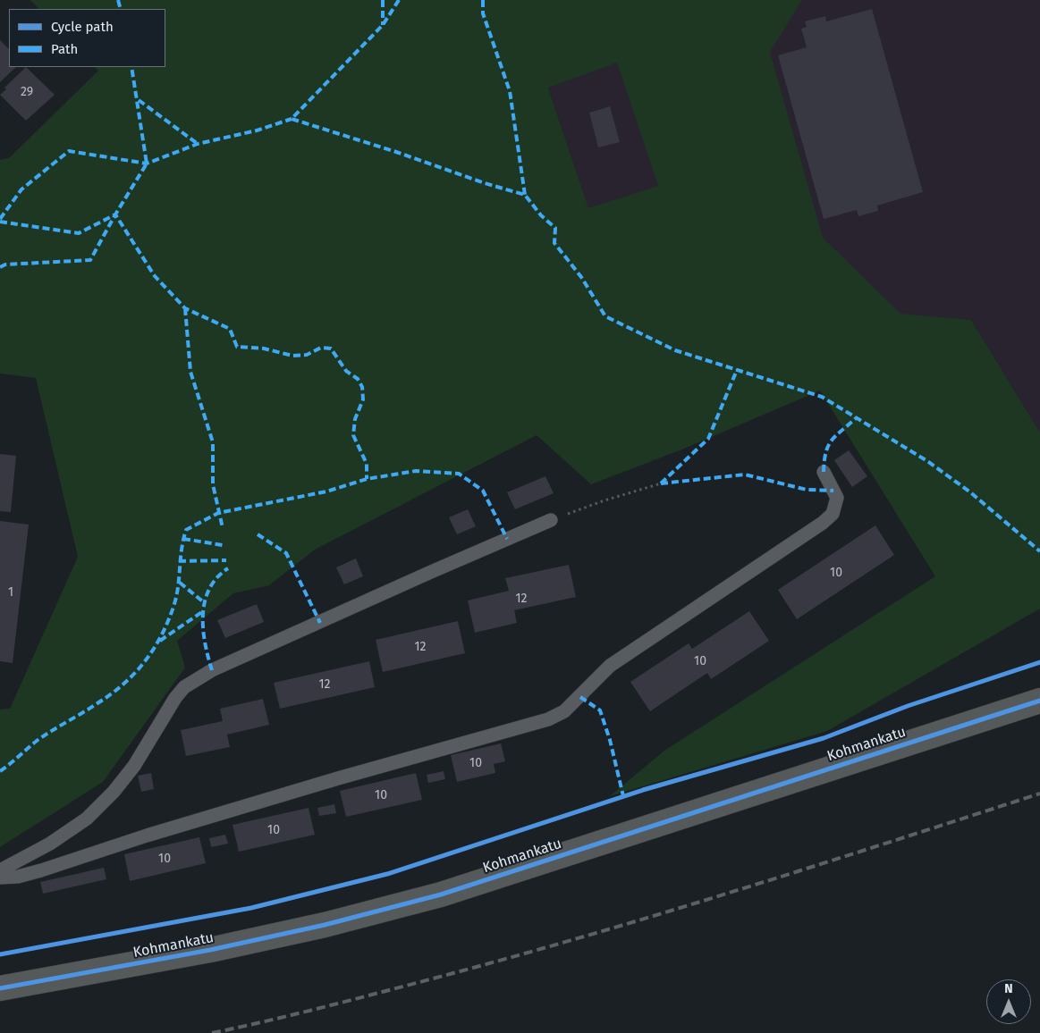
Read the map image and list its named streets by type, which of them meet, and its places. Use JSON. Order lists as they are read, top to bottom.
{
  "streets": {
    "street": ["Kohmankatu"]
  },
  "house_numbers": [
    "29",
    "10",
    "1",
    "12",
    "12",
    "10",
    "12",
    "10",
    "10",
    "10",
    "10"
  ],
  "legend": ["Cycle path", "Path"],
  "north": "top"
}
